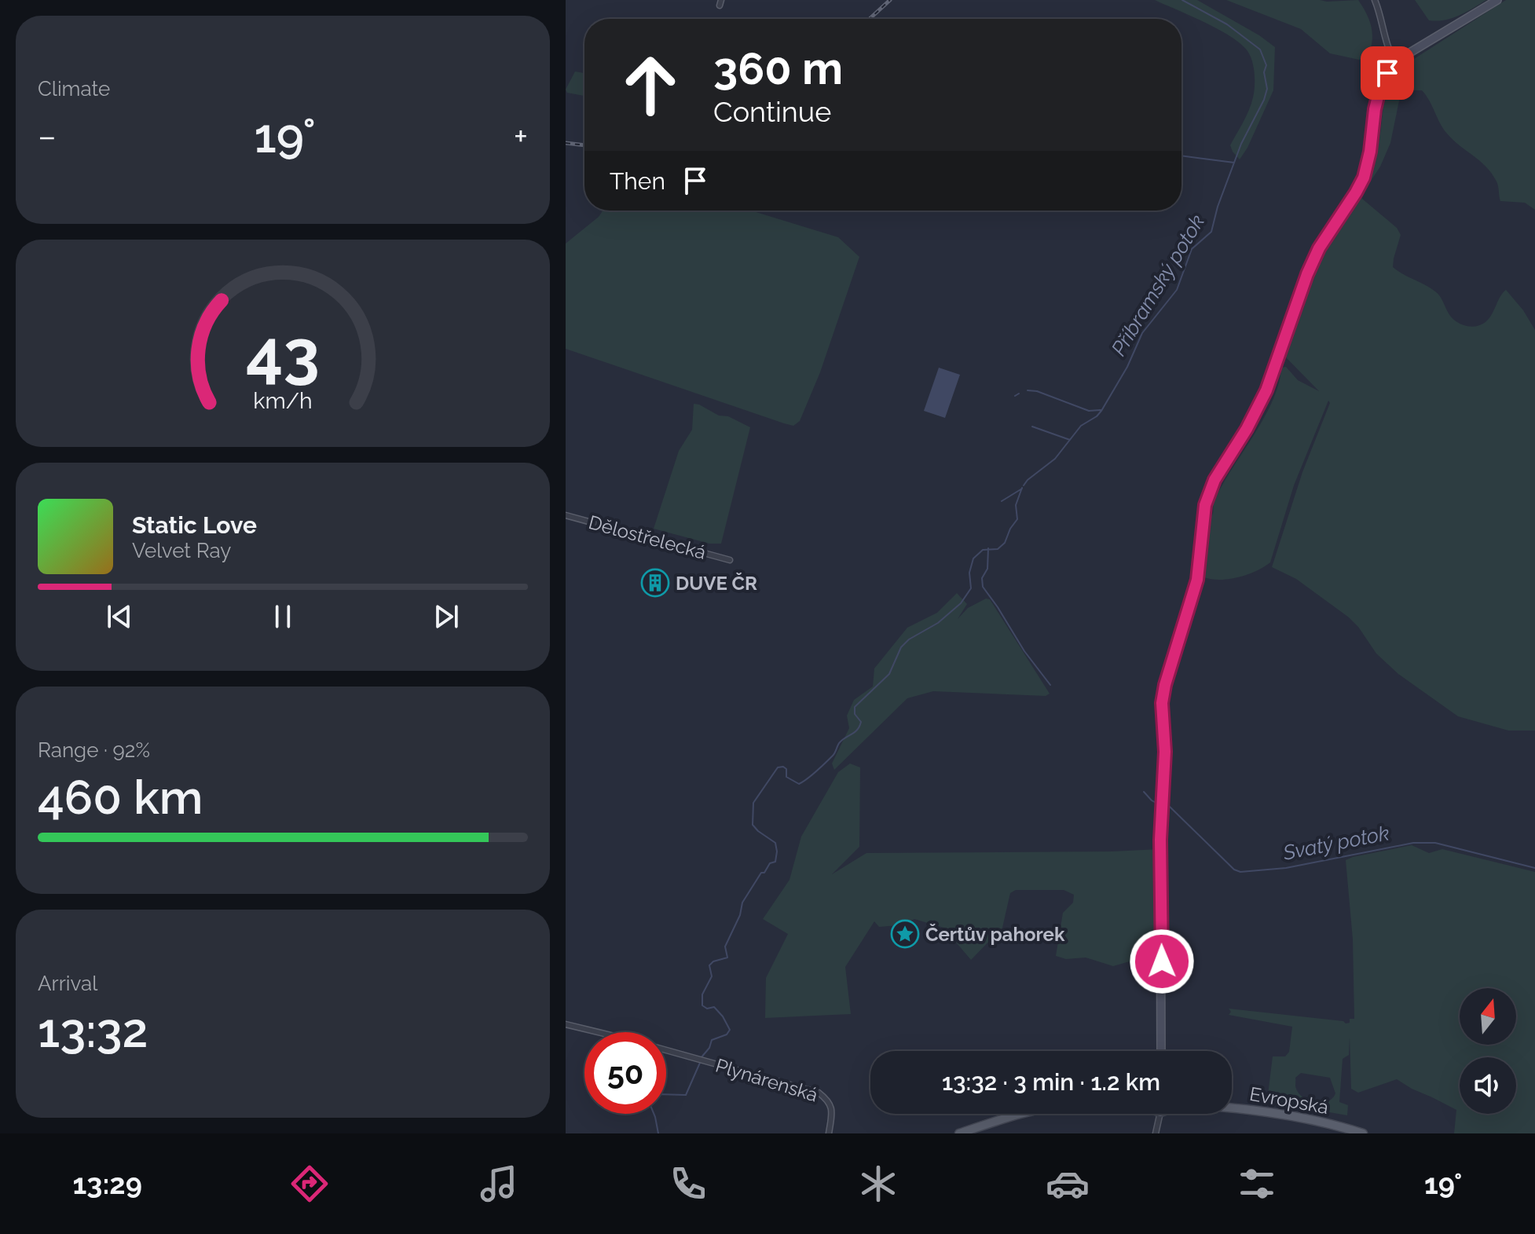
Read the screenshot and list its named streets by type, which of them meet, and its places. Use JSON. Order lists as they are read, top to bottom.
{
  "streets": {
    "main road": ["Evropská"],
    "street": ["Dělostřelecká", "Plynárenská"]
  },
  "water": ["Příbramský potok", "Svatý potok"],
  "places": {
    "building": ["DUVE ČR"],
    "place": ["Čertův pahorek"]
  },
  "north": "top",
  "page": {
    "tile": [
      "Climate",
      ["Range · 92%", "460 km"],
      ["Arrival", "13:32"]
    ],
    "turn": ["360 m", "Continue"],
    "heat": ["−", "19°", "+"],
    "then": "Then",
    "song": ["Static Love", "Velvet Ray"],
    "limit": "50",
    "trip": "13:32 · 3 min · 1.2 km",
    "tabs": ["13:29", "19°"],
    "gauge": ["43", "km/h"]
  }
}
